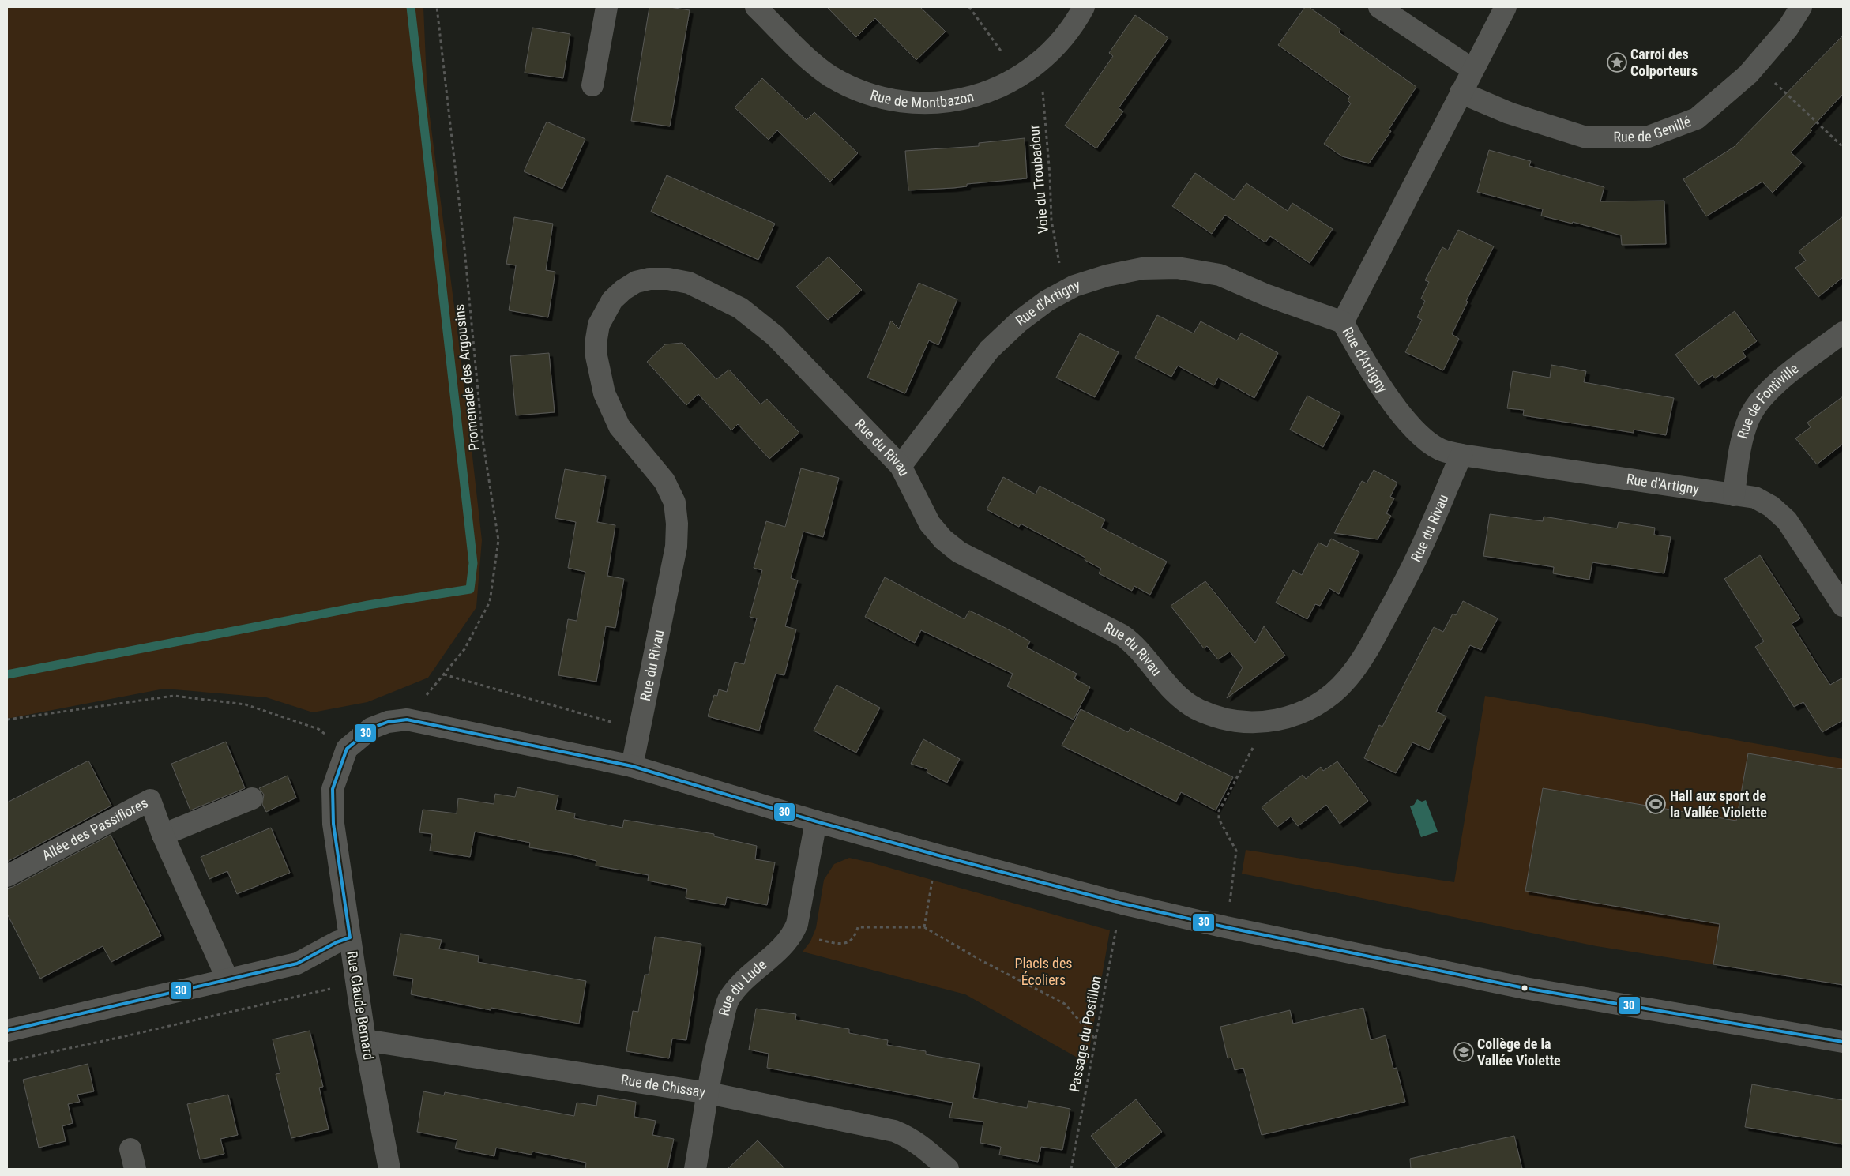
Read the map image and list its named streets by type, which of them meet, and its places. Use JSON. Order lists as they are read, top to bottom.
{
  "streets": {
    "street": [
      "Rue de Montbazon",
      "Rue de Genillé",
      "Rue d'Artigny",
      "Rue de Fontiville",
      "Rue du Rivau",
      "Allée des Passiflores",
      "Rue du Lude",
      "Rue Claude Bernard",
      "Rue de Chissay"
    ],
    "path": ["Voie du Troubadour", "Promenade des Argousins", "Passage du Postillon"]
  },
  "crossings": [
    ["Rue de Montbazon", "Voie du Troubadour"],
    ["Voie du Troubadour", "Rue d'Artigny"],
    ["Rue d'Artigny", "Rue de Fontiville"],
    ["Rue d'Artigny", "Rue du Rivau"],
    ["Rue du Lude", "Rue de Chissay"],
    ["Rue Claude Bernard", "Rue de Chissay"]
  ],
  "parks": ["Placis des Écoliers"],
  "places": {
    "place": ["Carroi des Colporteurs"],
    "sports": ["Hall aux sport de la Vallée Violette"],
    "school or university": ["Collège de la Vallée Violette"]
  },
  "lines": ["transit line 30"]
}
